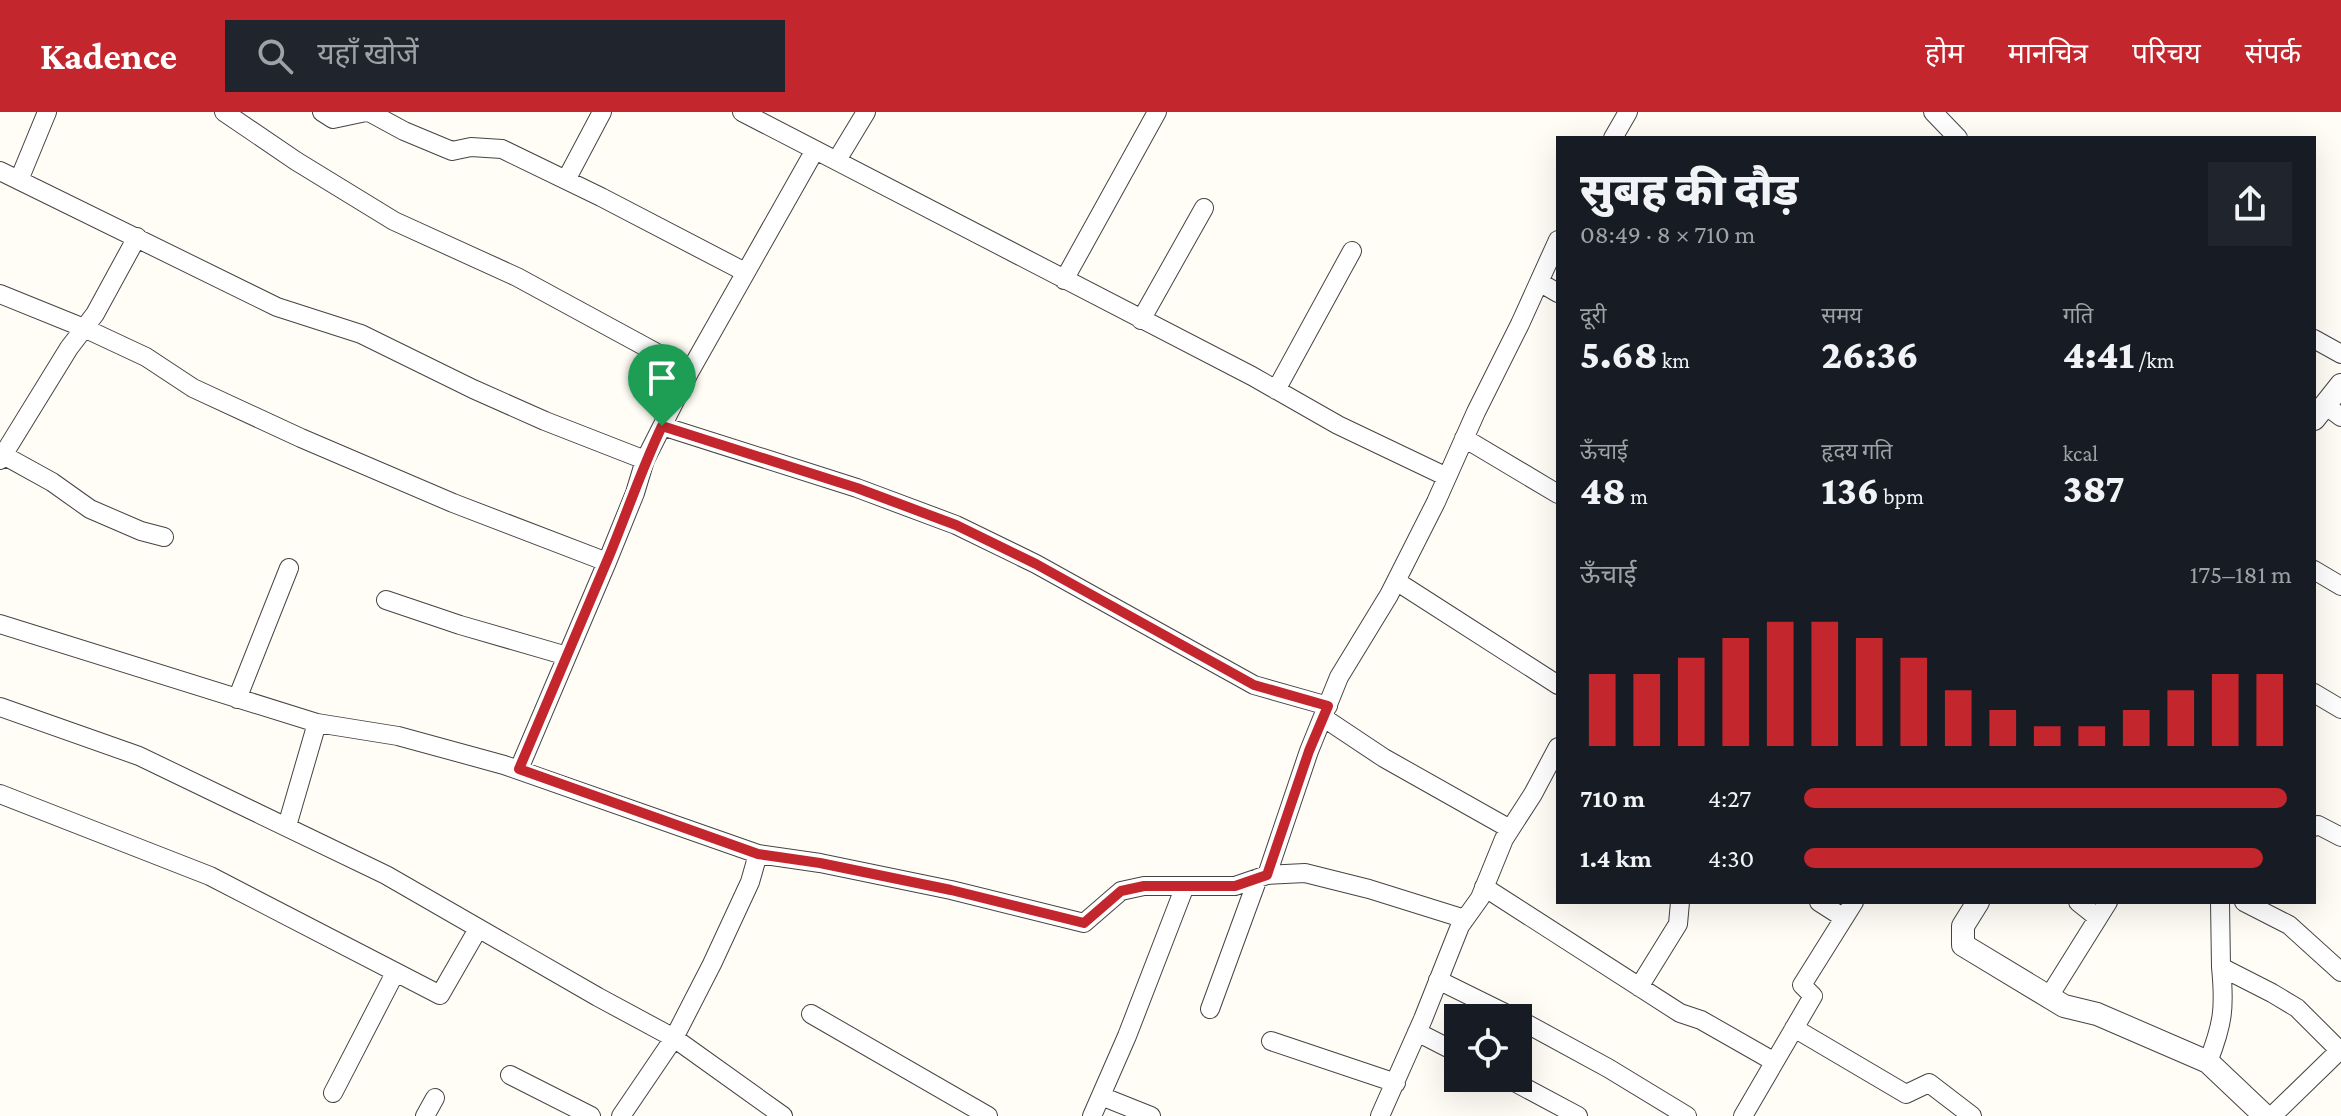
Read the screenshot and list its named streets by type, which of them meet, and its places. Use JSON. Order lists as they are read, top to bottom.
{
  "page": {
    "header": "Kadence",
    "search": "यहाँ खोजें",
    "nav": [
      "होम",
      "मानचित्र",
      "परिचय",
      "संपर्क"
    ],
    "heading": ["सुबह की दौड़", "08:49 · 8 × 710 m"],
    "stats": [
      ["दूरी", "5.68 km"],
      ["समय", "26:36"],
      ["गति", "4:41 /km"],
      ["ऊँचाई", "48 m"],
      ["हृदय गति", "136 bpm"],
      ["kcal", "387"]
    ],
    "chart": ["ऊँचाई", "175–181 m"],
    "list": [
      {
        "name": "710 m",
        "note": "4:27"
      },
      {
        "name": "1.4 km",
        "note": "4:30"
      }
    ]
  }
}
